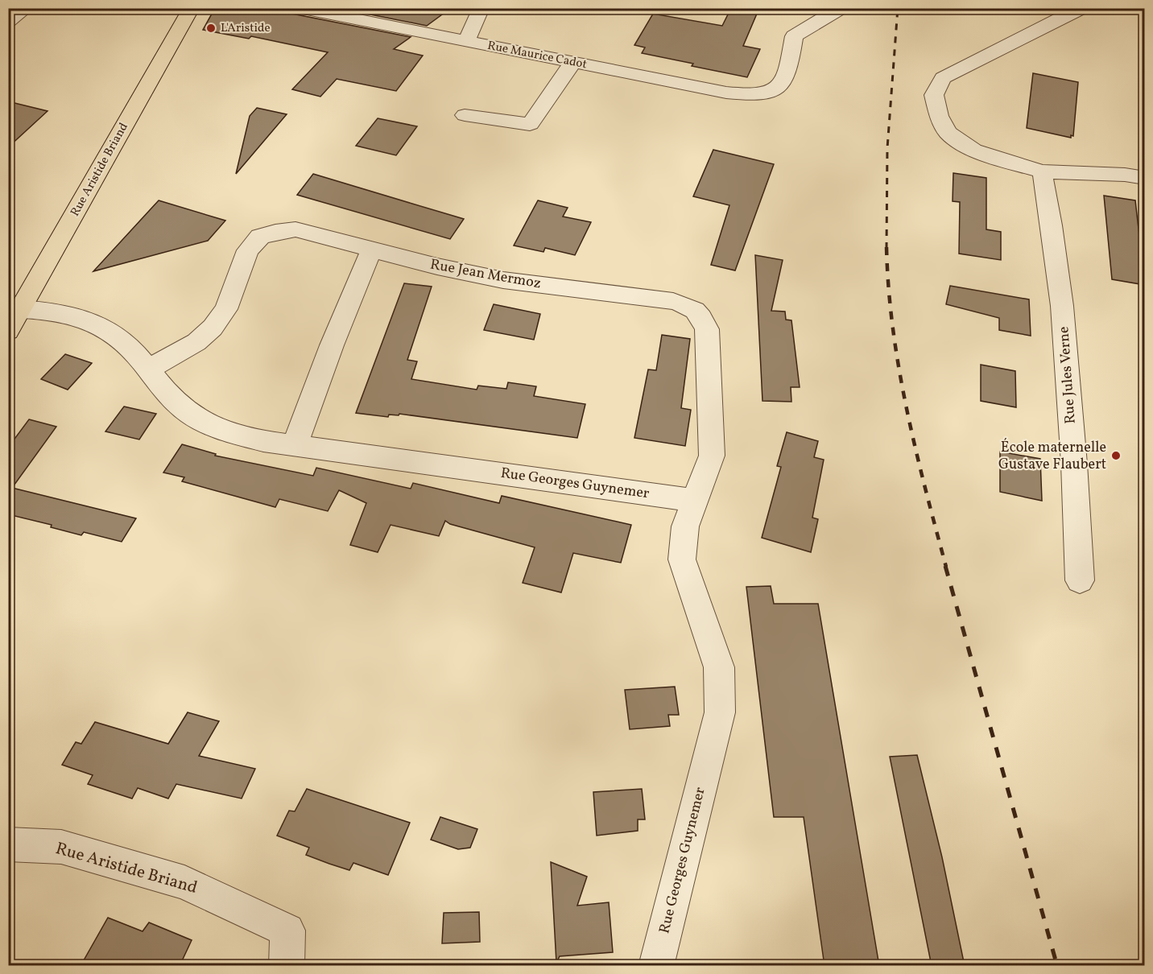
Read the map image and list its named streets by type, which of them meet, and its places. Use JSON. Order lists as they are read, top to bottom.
{
  "streets": {
    "main road": ["Rue Aristide Briand"],
    "street": [
      "Rue Maurice Cadot",
      "Rue Jean Mermoz",
      "Rue Jules Verne",
      "Rue Georges Guynemer"
    ]
  },
  "crossings": [
    ["Rue Aristide Briand", "Rue Georges Guynemer"],
    ["Rue Jean Mermoz", "Rue Georges Guynemer"]
  ],
  "places": ["L'Aristide", "École maternelle Gustave Flaubert"]
}
